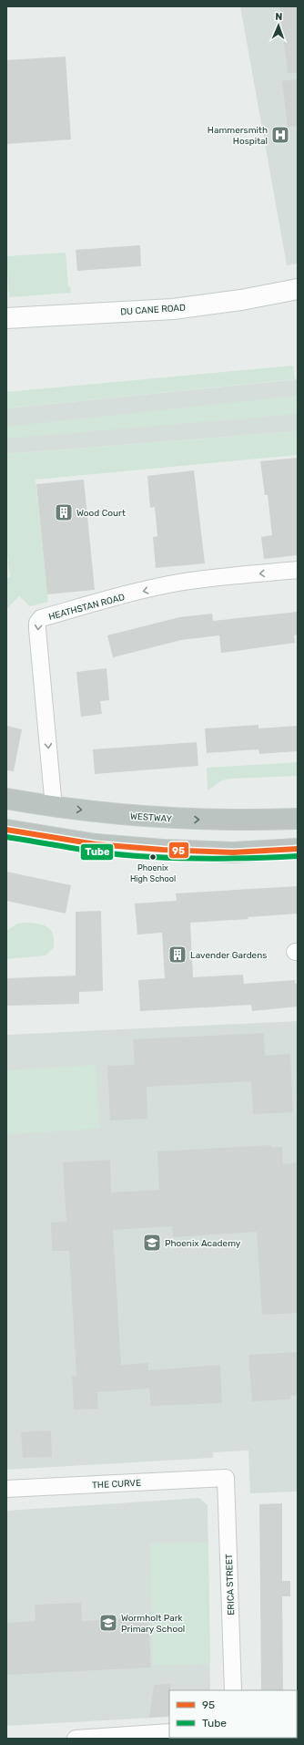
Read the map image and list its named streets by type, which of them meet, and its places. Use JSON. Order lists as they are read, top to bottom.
{
  "streets": {
    "highway": ["WESTWAY"],
    "street": [
      "DU CANE ROAD",
      "HEATHSTAN ROAD",
      "THE CURVE",
      "ERICA STREET"
    ]
  },
  "crossings": [
    ["HEATHSTAN ROAD", "WESTWAY"],
    ["THE CURVE", "ERICA STREET"]
  ],
  "places": {
    "hospital": ["Hammersmith Hospital"],
    "building": ["Wood Court", "Lavender Gardens"],
    "other": ["Phoenix High School"],
    "school or university": ["Phoenix Academy", "Wormholt Park Primary School"]
  },
  "lines": ["transit line 95", "transit line Tube"],
  "legend": ["95", "Tube"],
  "north": "top"
}
